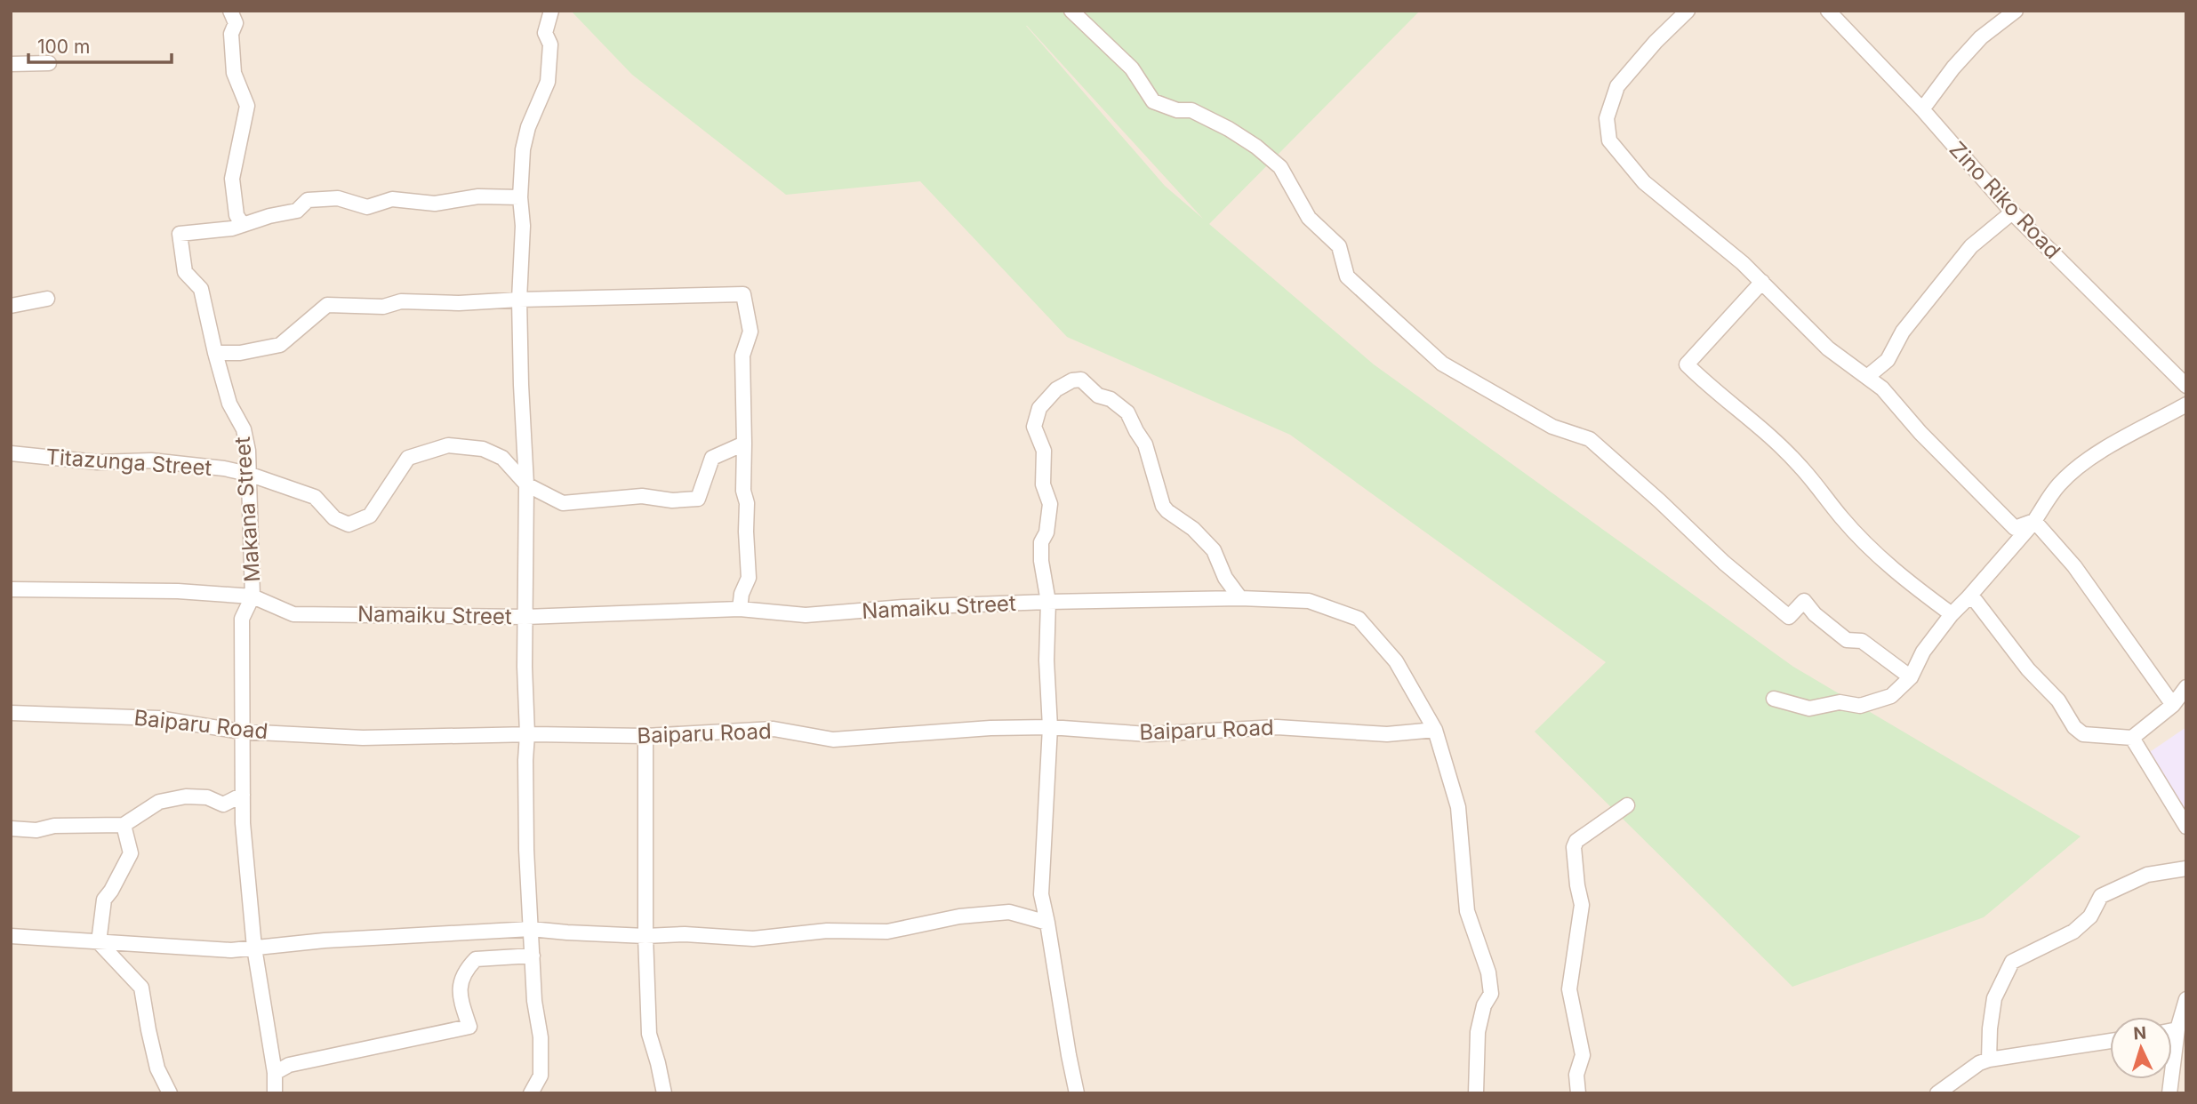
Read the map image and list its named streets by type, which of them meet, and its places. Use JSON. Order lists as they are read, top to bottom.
{
  "streets": {
    "street": [
      "Zino Riko Road",
      "Titazunga Street",
      "Makana Street",
      "Namaiku Street",
      "Baiparu Road"
    ]
  },
  "crossings": [
    ["Titazunga Street", "Makana Street"],
    ["Makana Street", "Namaiku Street"],
    ["Makana Street", "Baiparu Road"],
    ["Namaiku Street", "Baiparu Road"]
  ],
  "scale_bar": "100 m",
  "north": "top"
}
